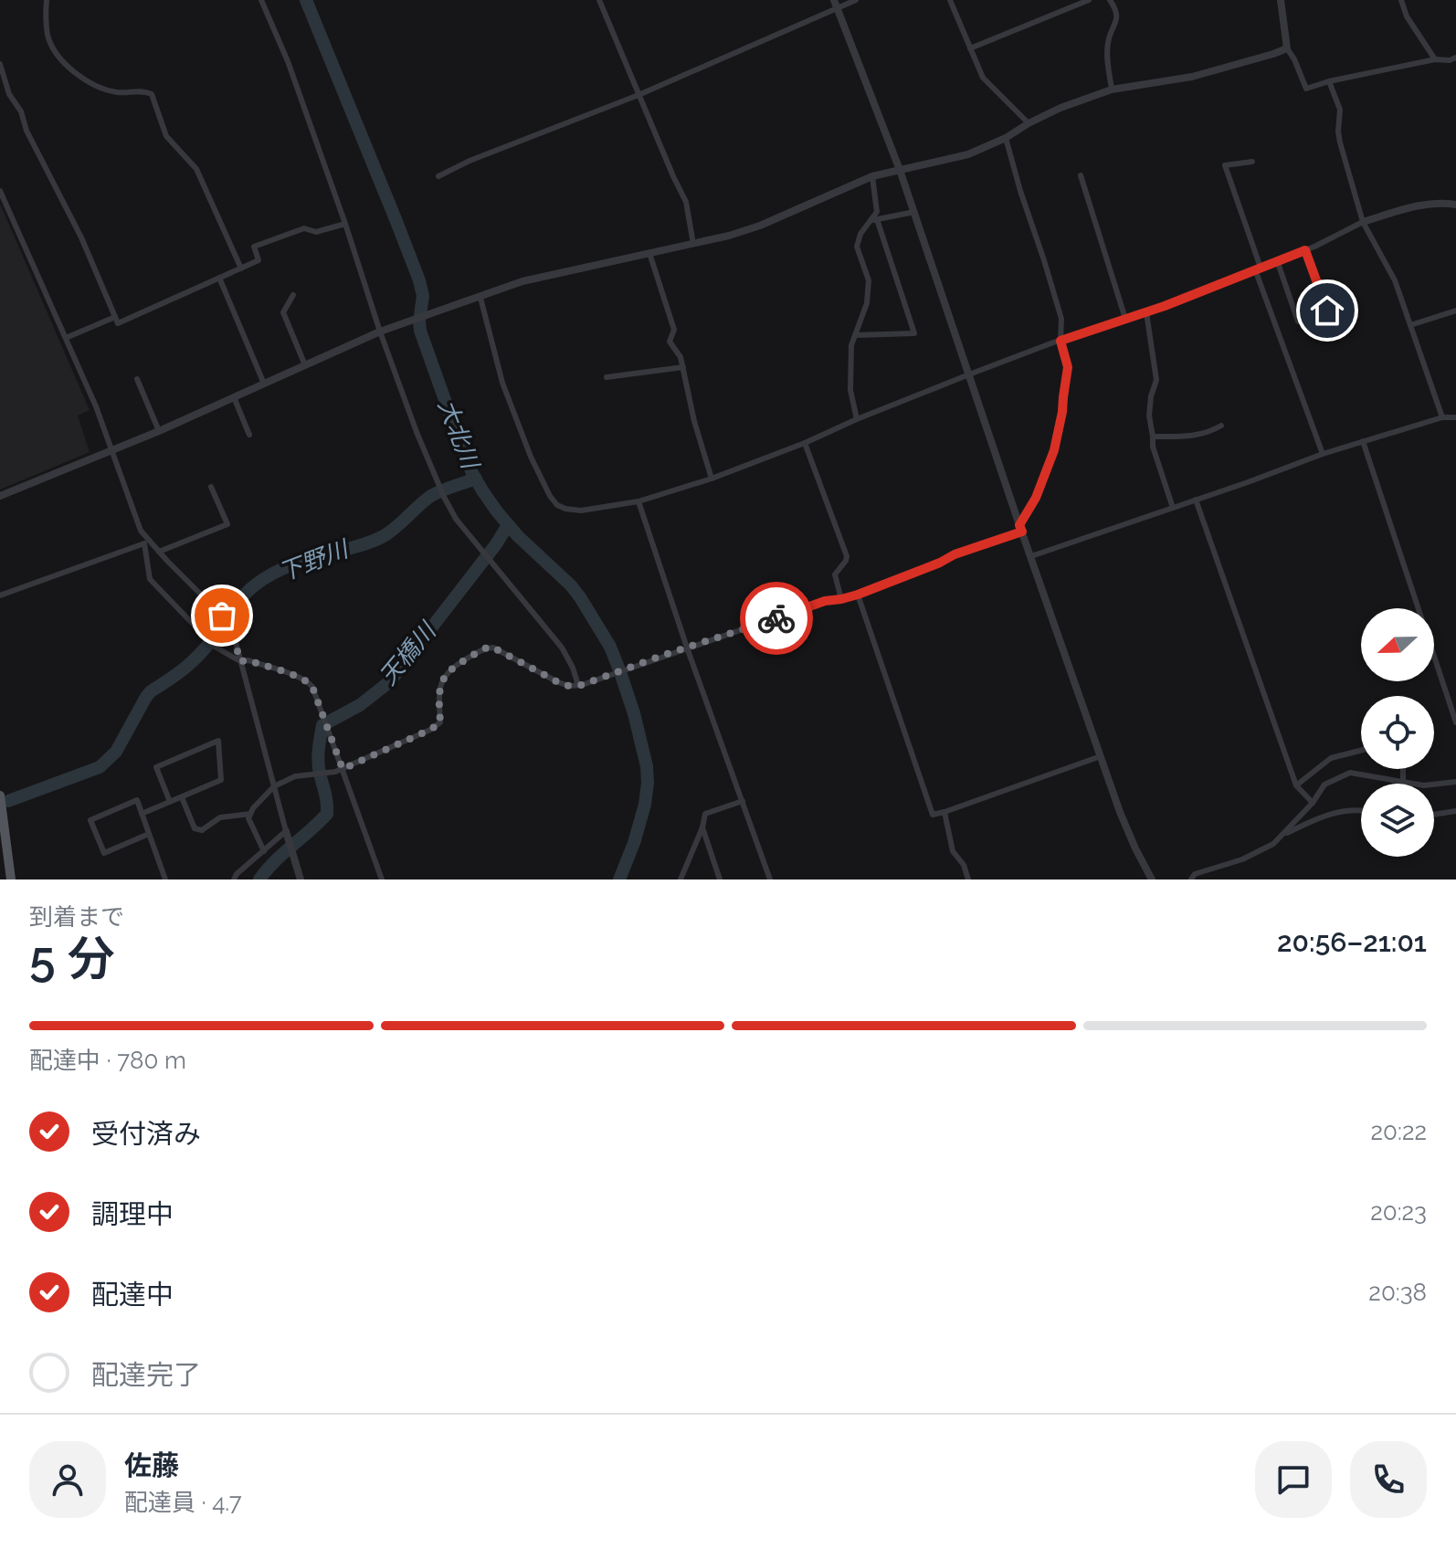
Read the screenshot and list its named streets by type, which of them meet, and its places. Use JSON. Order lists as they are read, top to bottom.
{
  "water": ["大北川", "下野川", "天橋川"],
  "north": "left",
  "page": {
    "heading": ["5 分", "到着まで", "20:56–21:01"],
    "panel": ["佐藤", "配達員 · 4.7"],
    "bar": "配達中 · 780 m",
    "list": [
      ["受付済み", "20:22"],
      ["調理中", "20:23"],
      ["配達中", "20:38"],
      "配達完了"
    ]
  }
}
